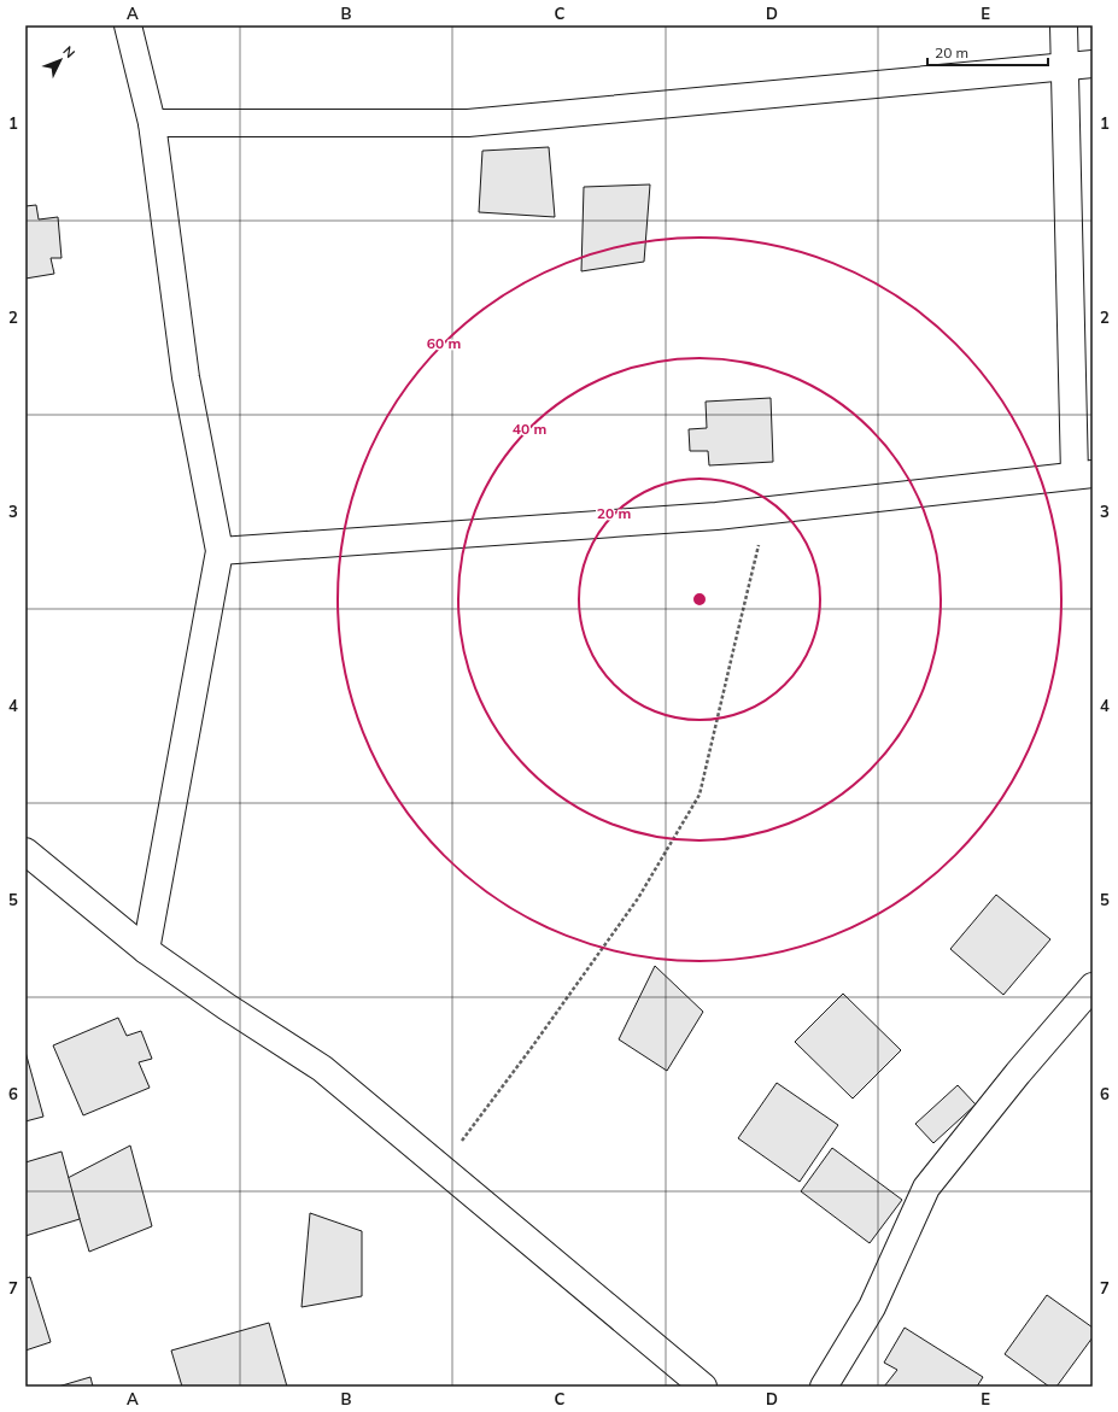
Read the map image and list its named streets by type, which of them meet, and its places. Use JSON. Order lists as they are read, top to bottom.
{
  "scale_bar": "20 m",
  "north": "top right",
  "grid": {
    "columns": [
      "A",
      "B",
      "C",
      "D",
      "E"
    ],
    "rows": [
      "1",
      "2",
      "3",
      "4",
      "5",
      "6",
      "7"
    ]
  },
  "rings": ["60 m", "40 m", "20 m"]
}
